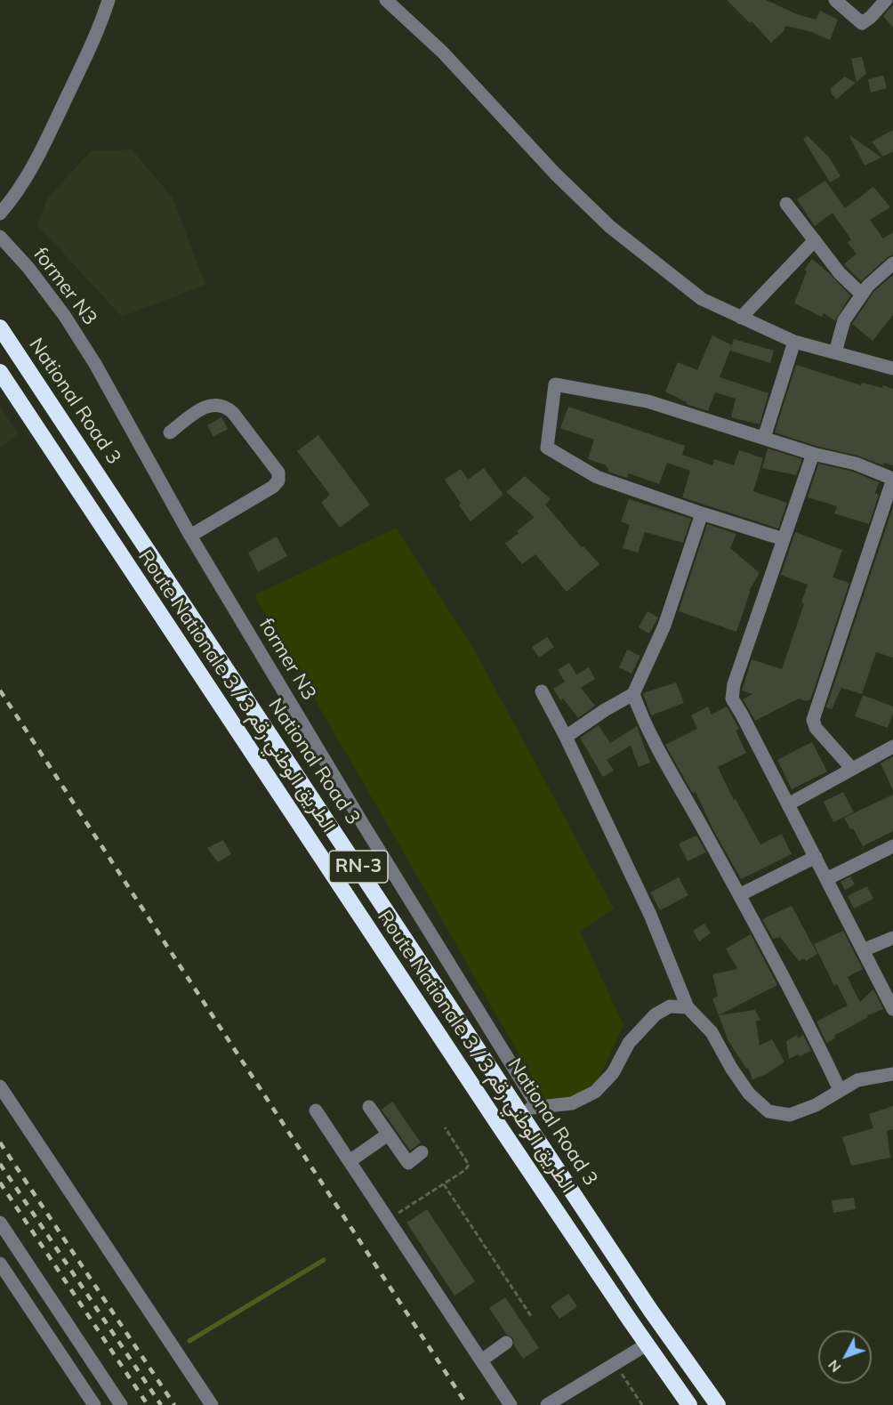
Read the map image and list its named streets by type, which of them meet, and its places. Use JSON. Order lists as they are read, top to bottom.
{
  "streets": {
    "highway": ["National Road 3", "Route Nationale 3 / الطريق الوطني رقم 3", "RN-3"],
    "street": ["former N3"]
  },
  "north": "bottom left"
}
